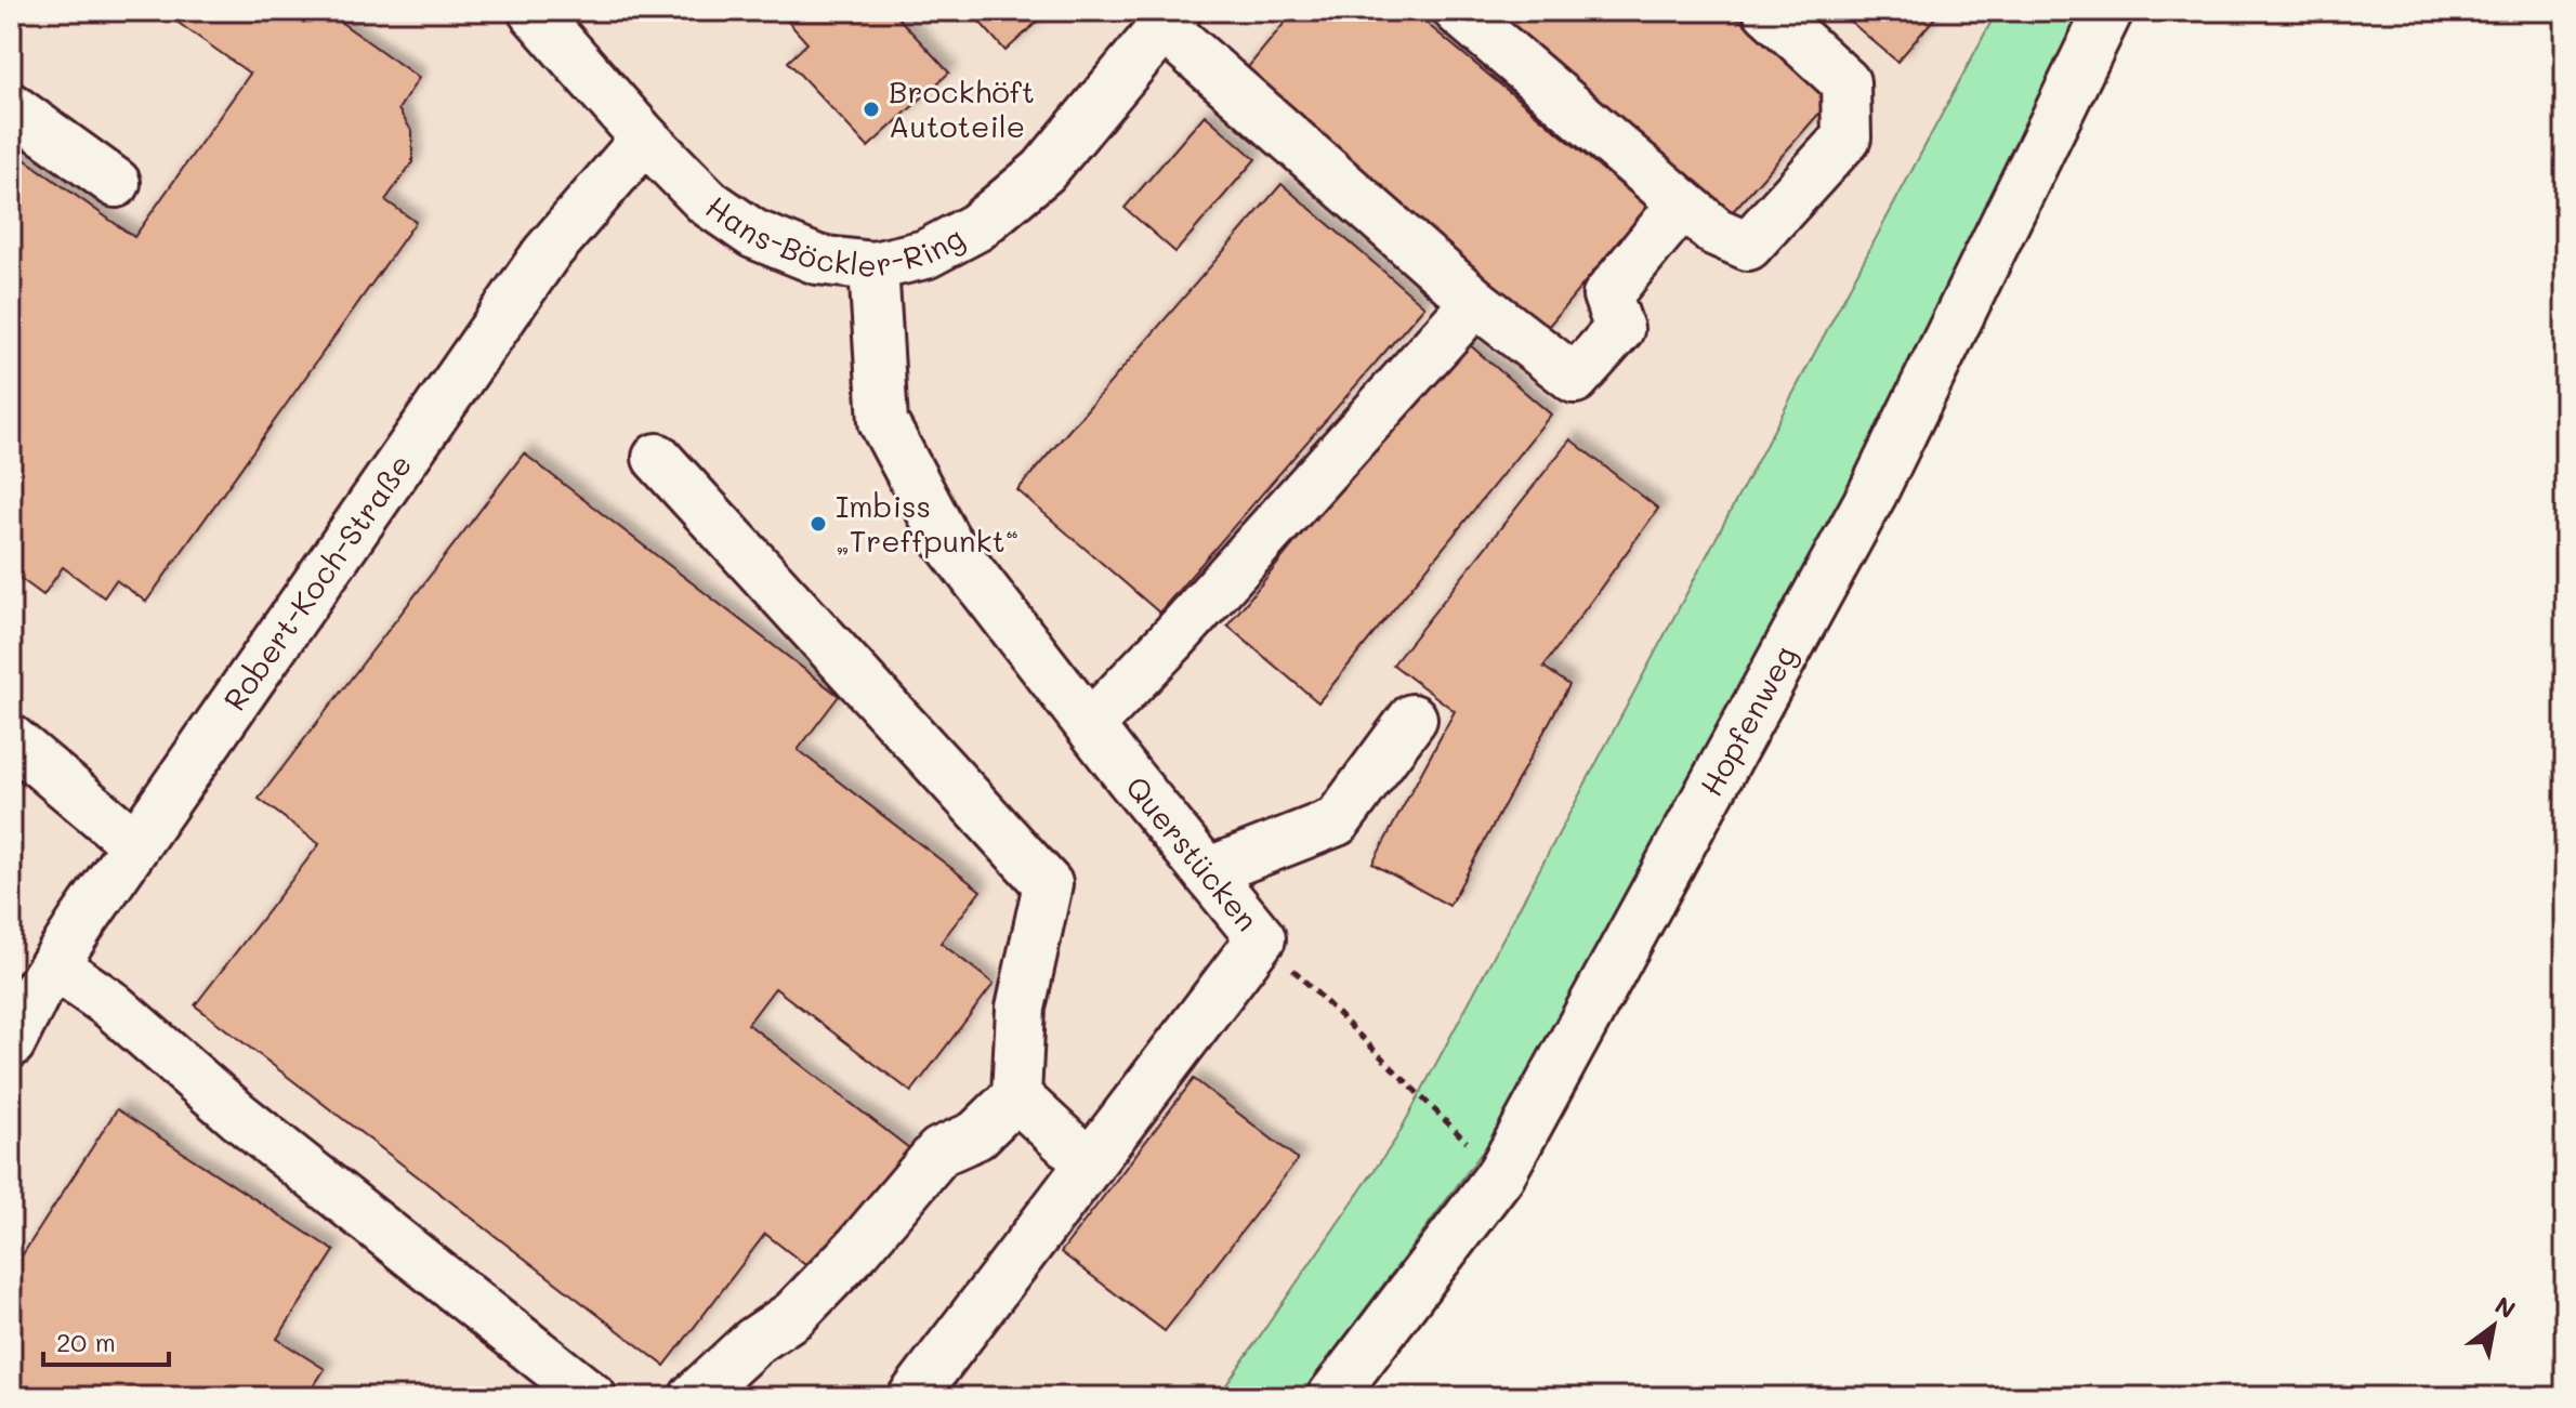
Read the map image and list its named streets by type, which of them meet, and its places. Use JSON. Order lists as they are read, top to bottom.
{
  "streets": {
    "street": [
      "Hans-Böckler-Ring",
      "Robert-Koch-Straße",
      "Hopfenweg",
      "Querstücken"
    ]
  },
  "crossings": [
    ["Hans-Böckler-Ring", "Robert-Koch-Straße"],
    ["Hans-Böckler-Ring", "Querstücken"]
  ],
  "places": ["Brockhöft Autoteile", "Imbiss „Treffpunkt“"],
  "scale_bar": "20 m",
  "north": "top right"
}
